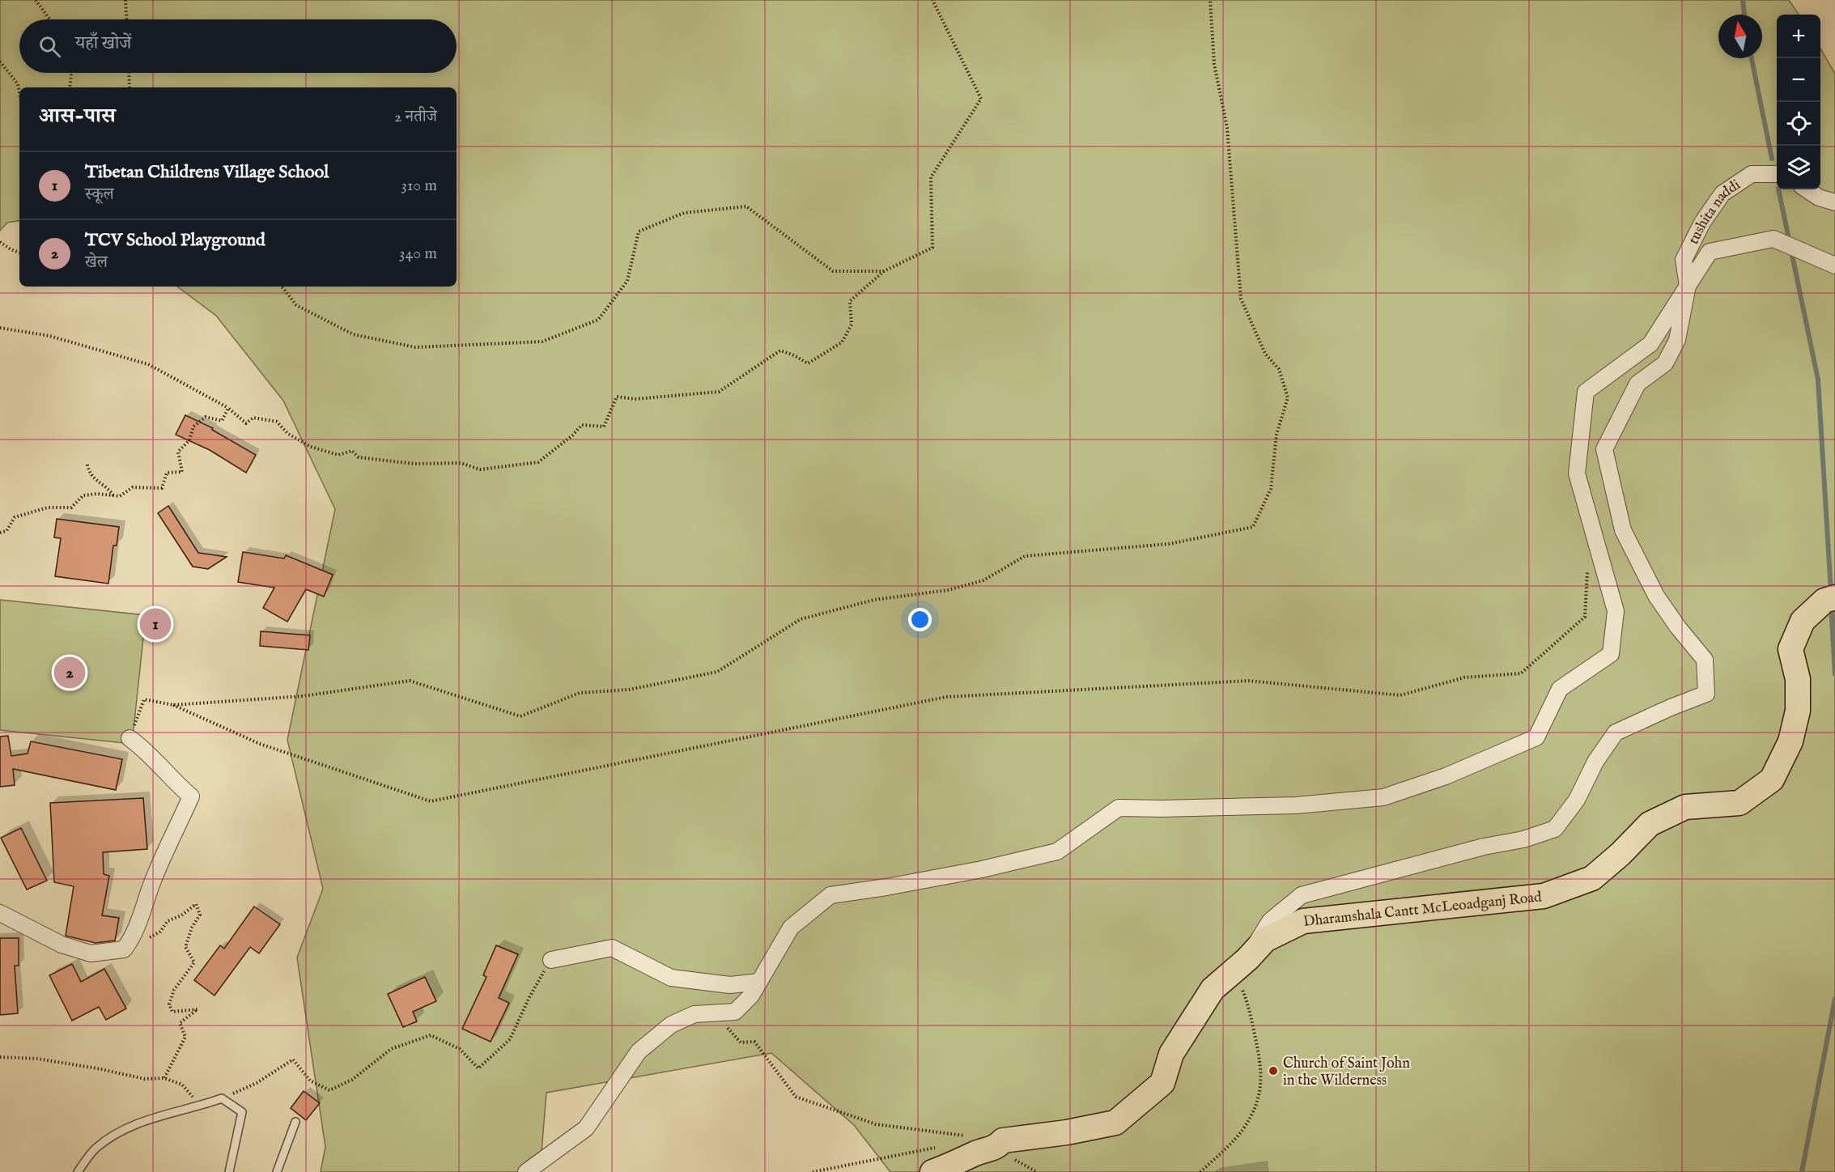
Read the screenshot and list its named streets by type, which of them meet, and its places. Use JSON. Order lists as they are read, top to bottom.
{
  "streets": {
    "main road": ["Dharamshala Cantt McLeoadganj Road"],
    "street": ["tushita naddi"]
  },
  "places": ["Church of Saint John in the Wilderness"],
  "north": "top",
  "page": {
    "map_buttons": ["+", "−"],
    "search": "यहाँ खोजें",
    "heading": ["आस-पास", "2 नतीजे"],
    "list": [
      {
        "mark": "1",
        "name": "Tibetan Childrens Village School",
        "note": "स्कूल",
        "value": "310 m"
      },
      {
        "mark": "2",
        "name": "TCV School Playground",
        "note": "खेल",
        "value": "340 m"
      }
    ],
    "pins": ["1", "2"]
  }
}
